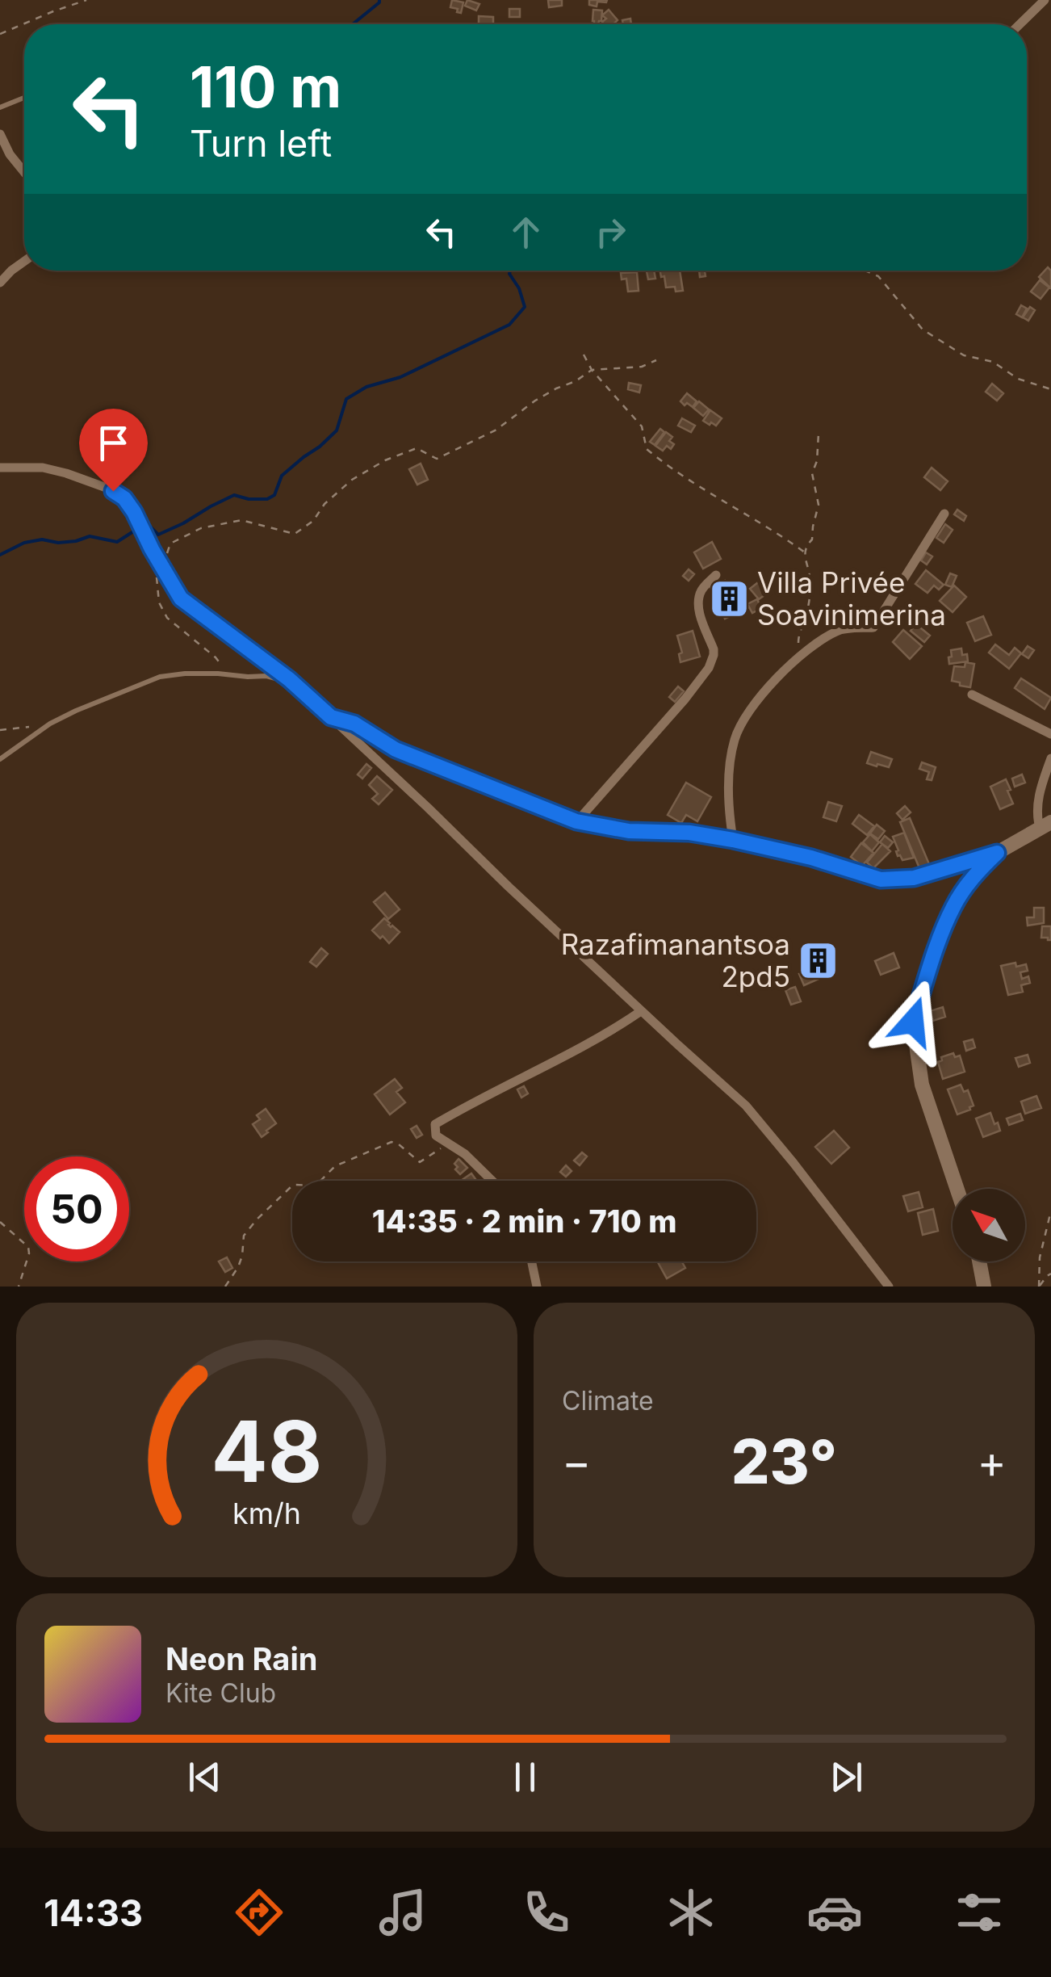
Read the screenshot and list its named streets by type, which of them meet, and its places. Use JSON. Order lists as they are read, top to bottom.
{
  "places": {
    "building": ["Villa Privée Soavinimerina", "Razafimanantsoa 2pd5"]
  },
  "north": "top left",
  "page": {
    "turn": ["110 m", "Turn left"],
    "limit": "50",
    "trip": "14:35 · 2 min · 710 m",
    "tile": "Climate",
    "heat": ["−", "23°", "+"],
    "song": ["Neon Rain", "Kite Club"],
    "tabs": "14:33",
    "gauge": ["48", "km/h"]
  }
}
